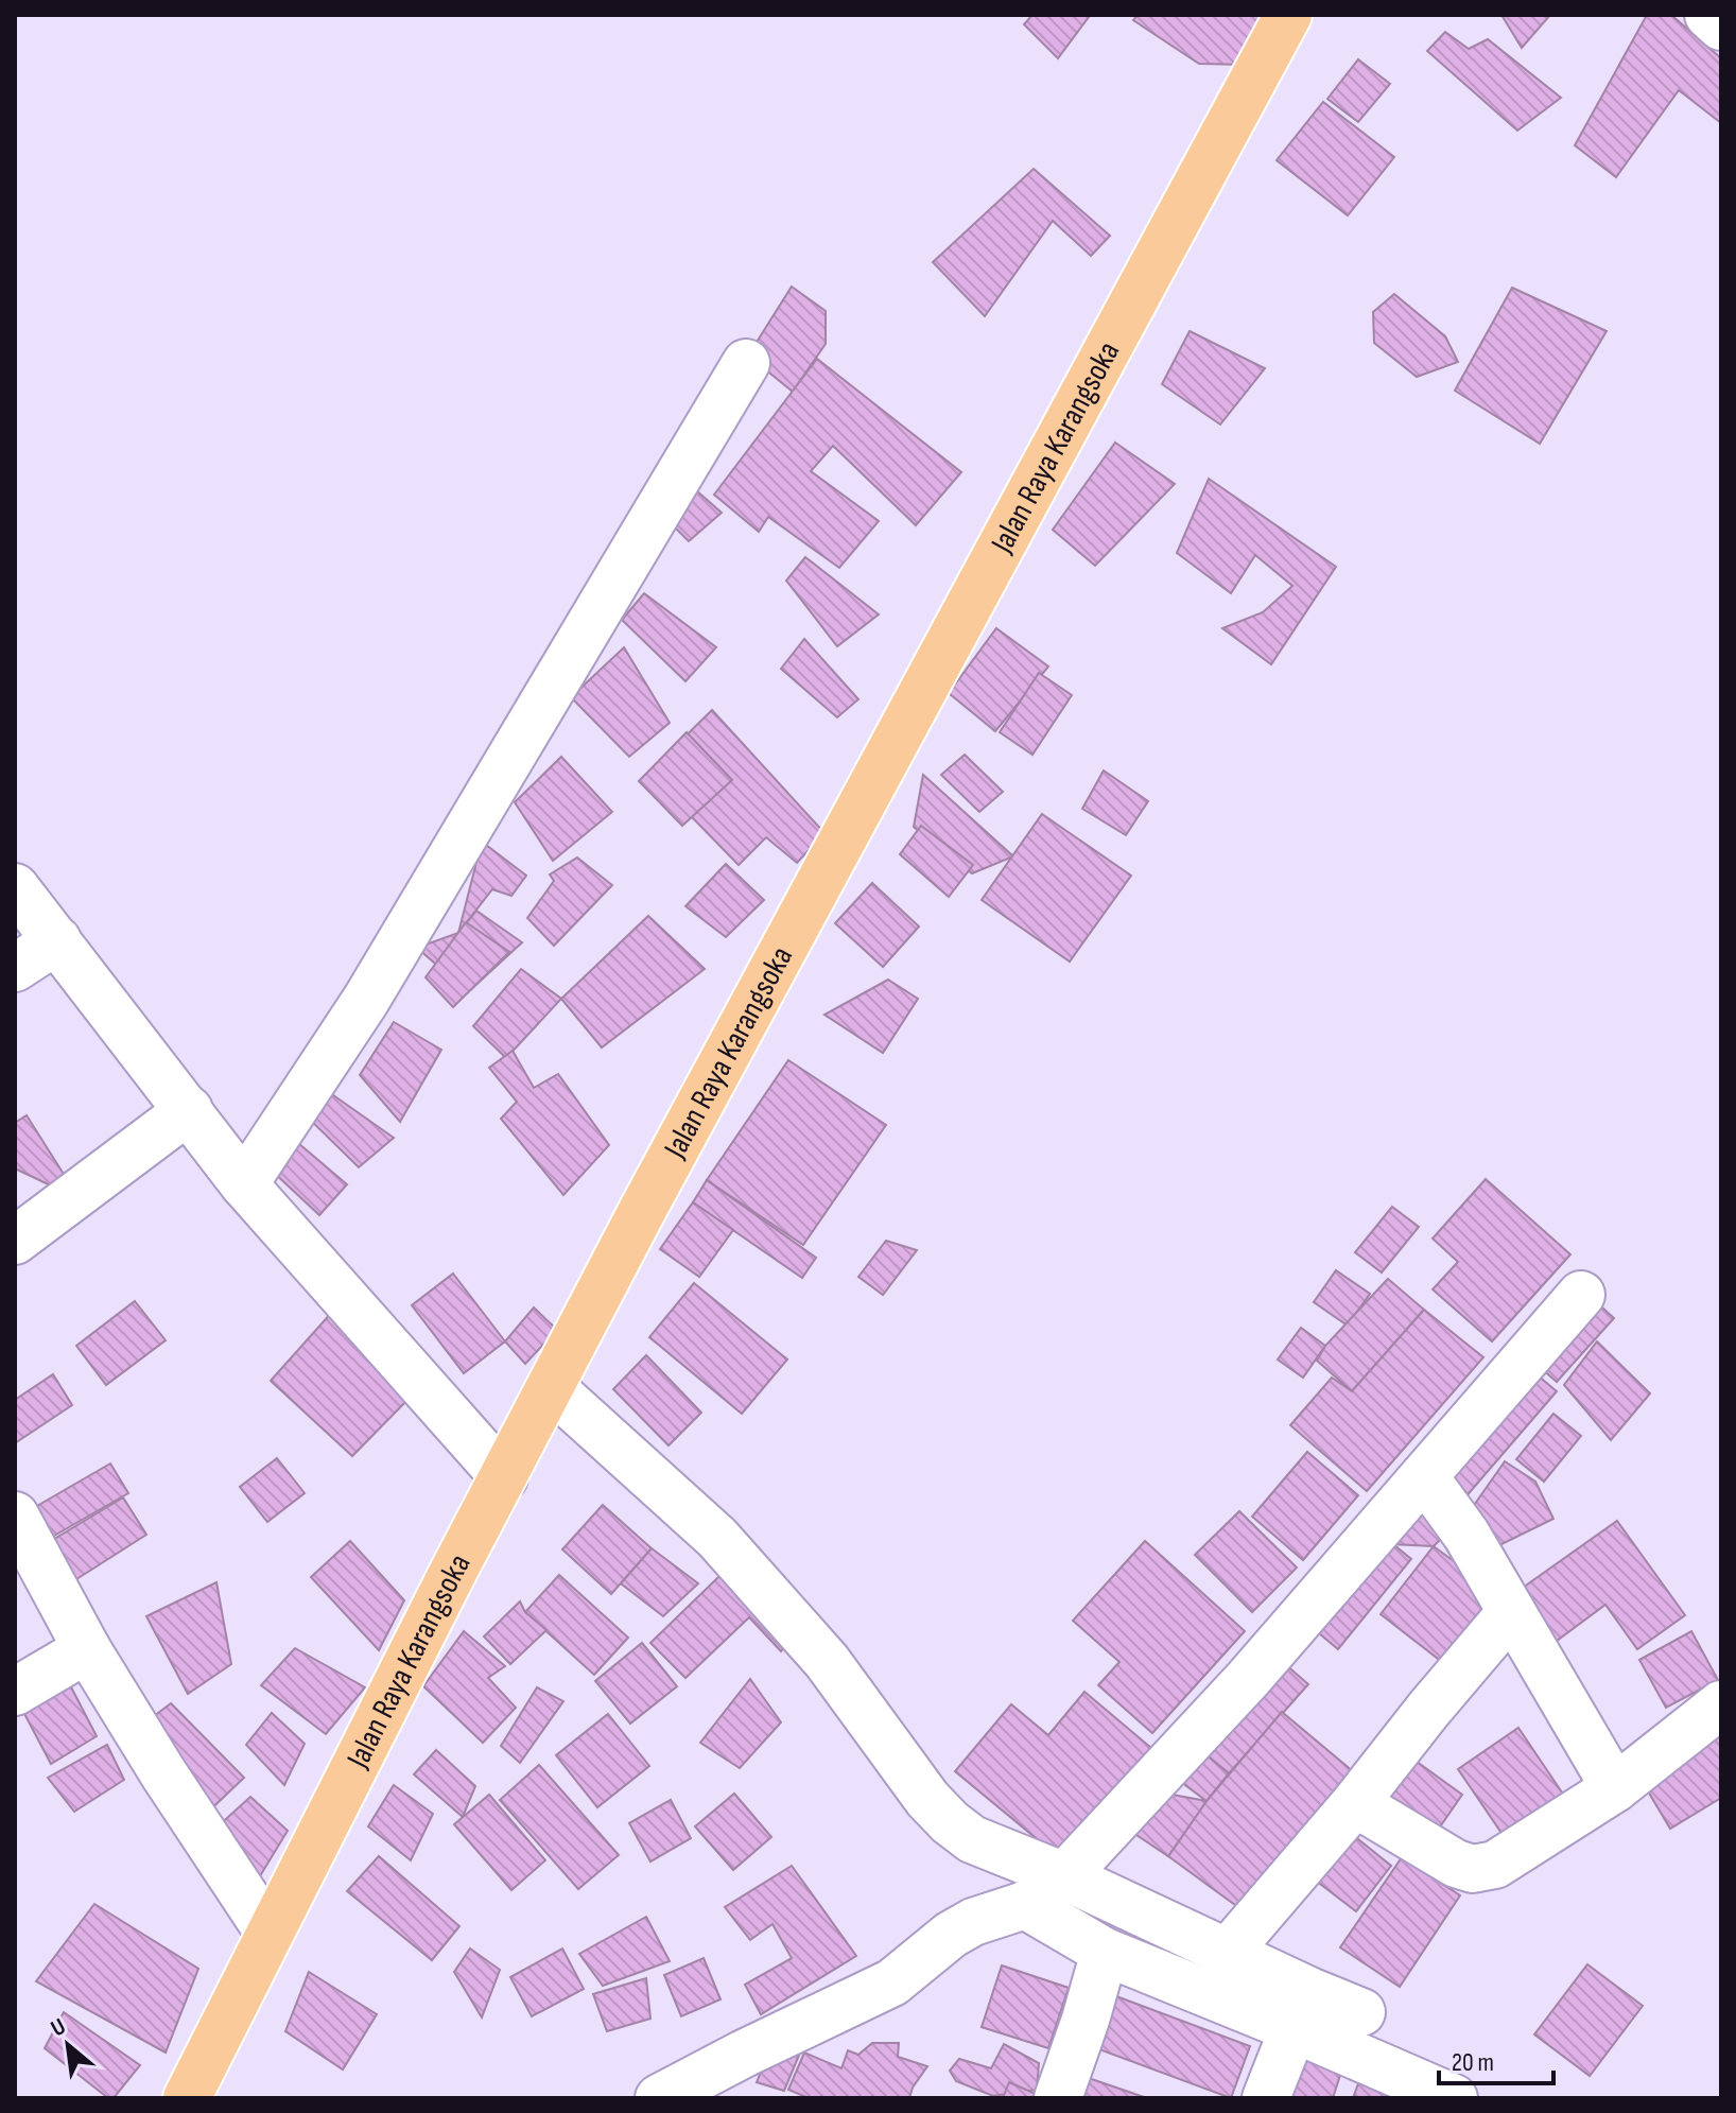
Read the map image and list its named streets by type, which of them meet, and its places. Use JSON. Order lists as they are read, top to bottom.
{
  "streets": {
    "main road": ["Jalan Raya Karangsoka"]
  },
  "scale_bar": "20 m",
  "north": "top left"
}
